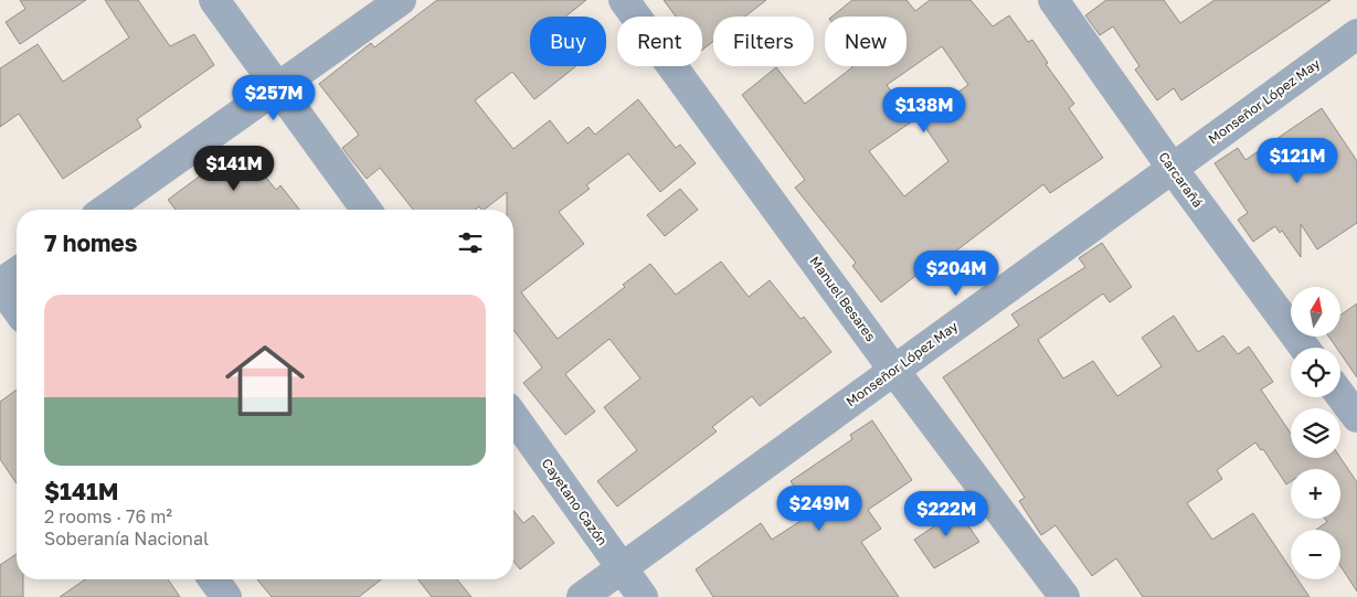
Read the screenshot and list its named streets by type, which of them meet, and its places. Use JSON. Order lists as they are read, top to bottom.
{
  "streets": {
    "street": [
      "Monseñor López May",
      "Carcarañá",
      "Manuel Besares",
      "Cayetano Cazón"
    ]
  },
  "crossings": [
    ["Monseñor López May", "Carcarañá"],
    ["Monseñor López May", "Manuel Besares"],
    ["Monseñor López May", "Cayetano Cazón"]
  ],
  "north": "top",
  "page": {
    "chip": [
      "Buy",
      "Rent",
      "Filters",
      "New"
    ],
    "price": [
      "$257M",
      "$138M",
      "$121M",
      "$141M",
      "$204M",
      "$249M",
      "$222M"
    ],
    "heading": "7 homes",
    "list": [
      {
        "name": "$141M",
        "note": "2 rooms · 76 m² · Soberanía Nacional"
      }
    ],
    "map_buttons": ["+", "−"]
  }
}
